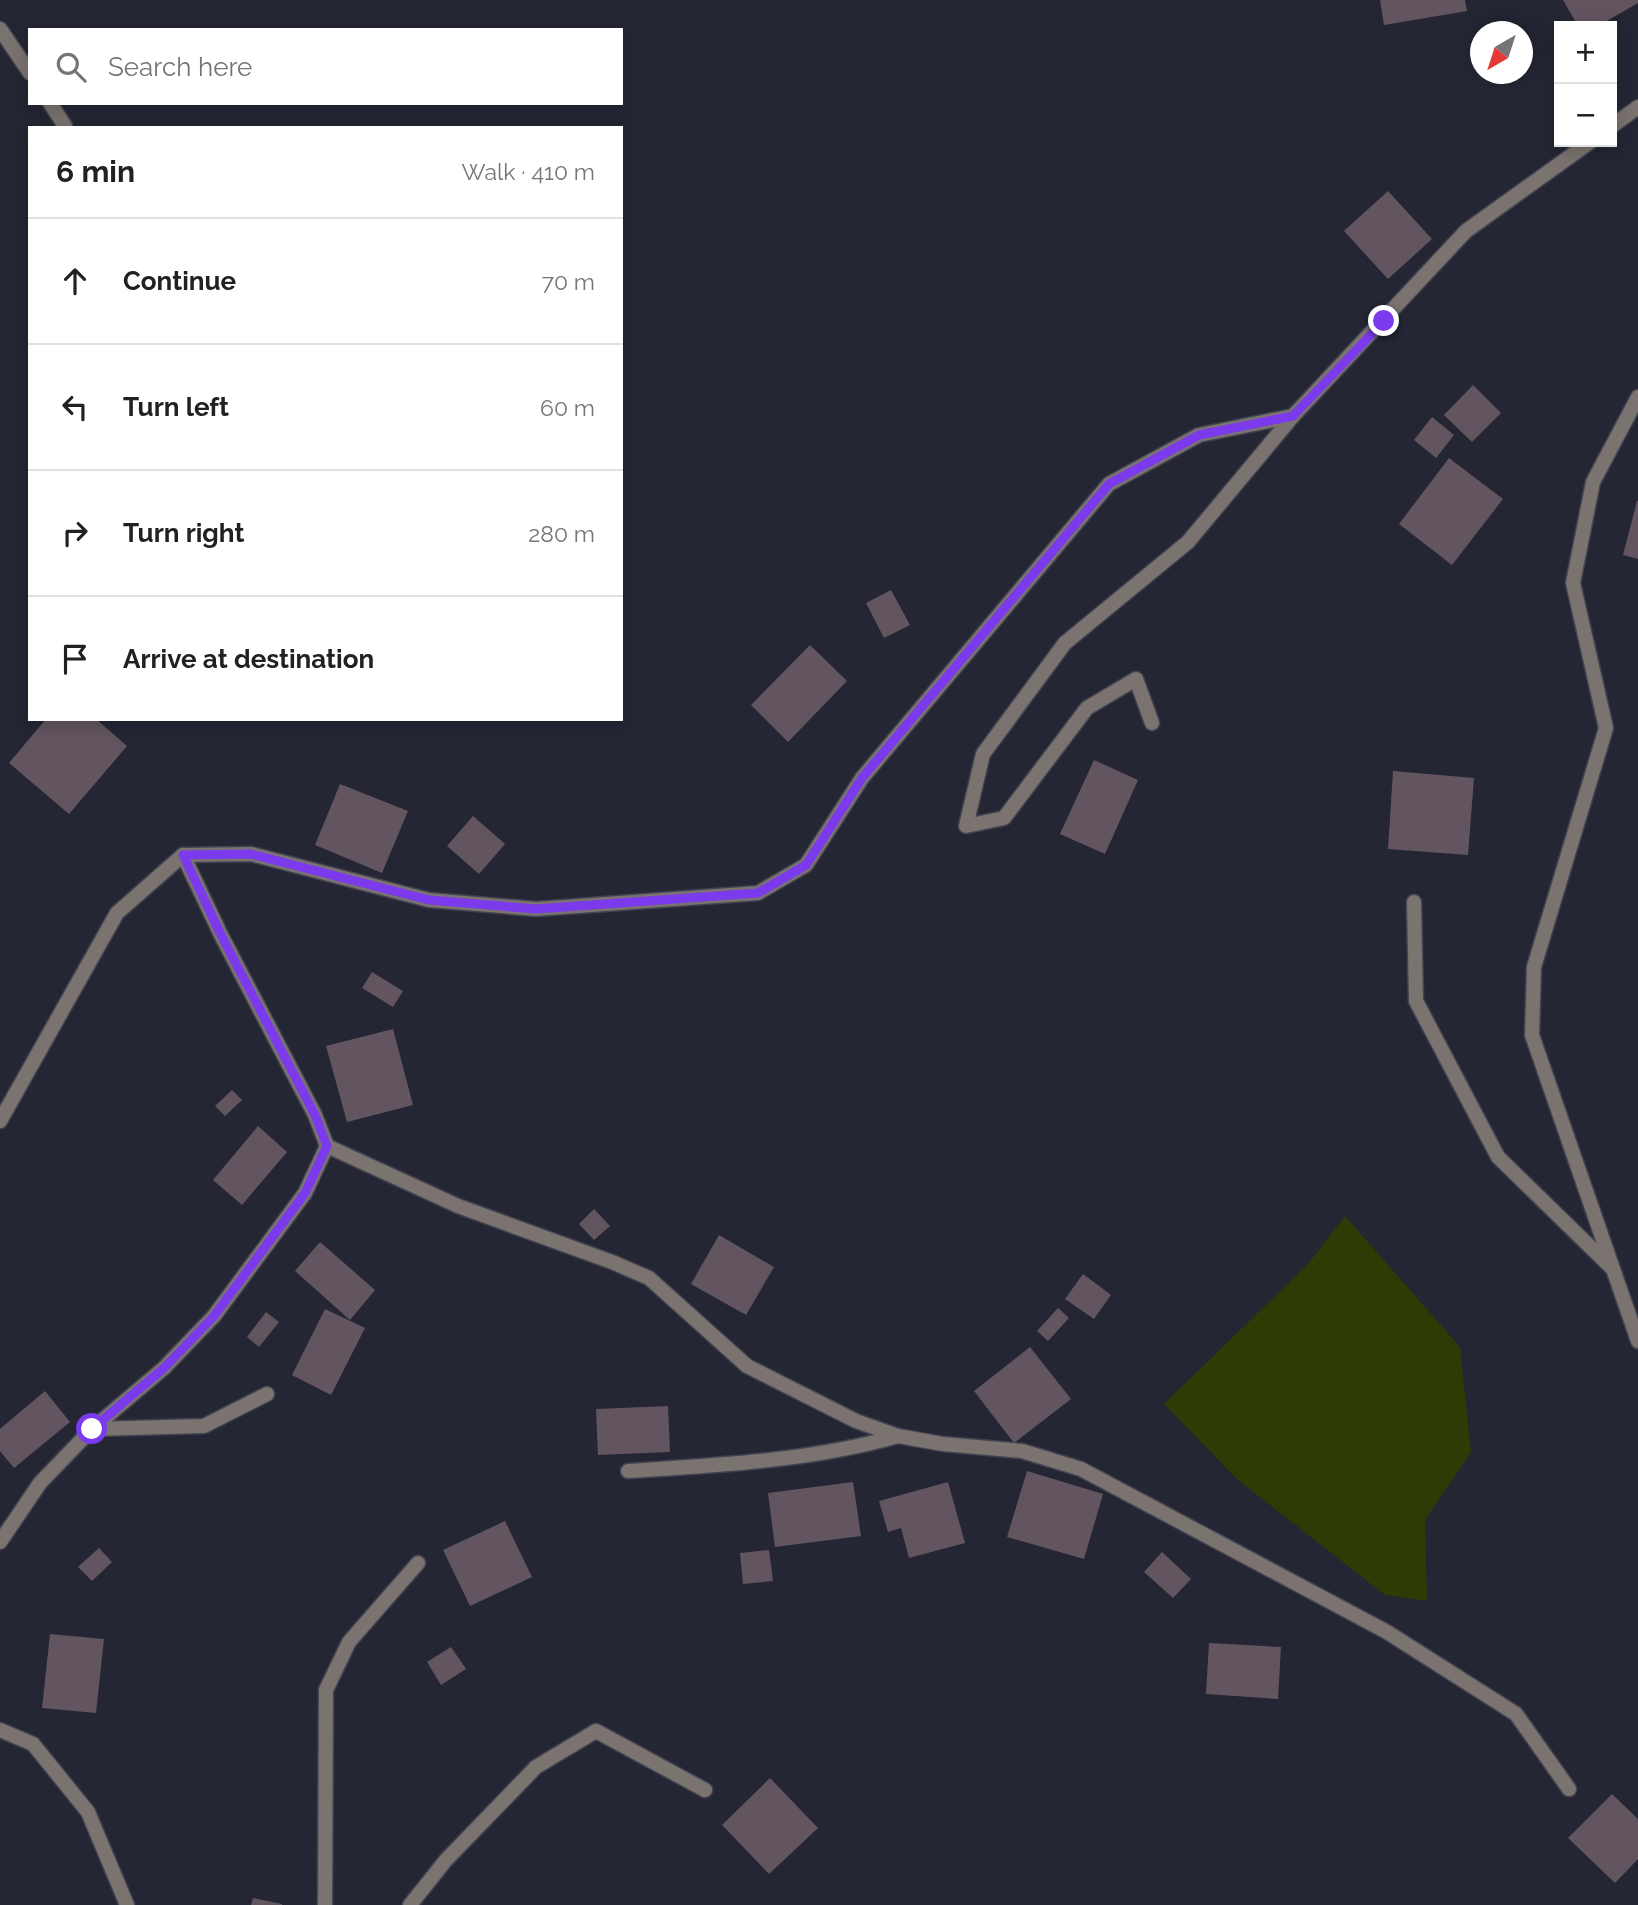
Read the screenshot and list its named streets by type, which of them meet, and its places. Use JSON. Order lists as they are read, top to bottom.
{
  "north": "bottom left",
  "page": {
    "map_buttons": ["+", "−"],
    "search": "Search here",
    "heading": ["6 min", "Walk · 410 m"],
    "list": [
      ["Continue", "70 m"],
      ["Turn left", "60 m"],
      ["Turn right", "280 m"],
      "Arrive at destination"
    ]
  }
}
